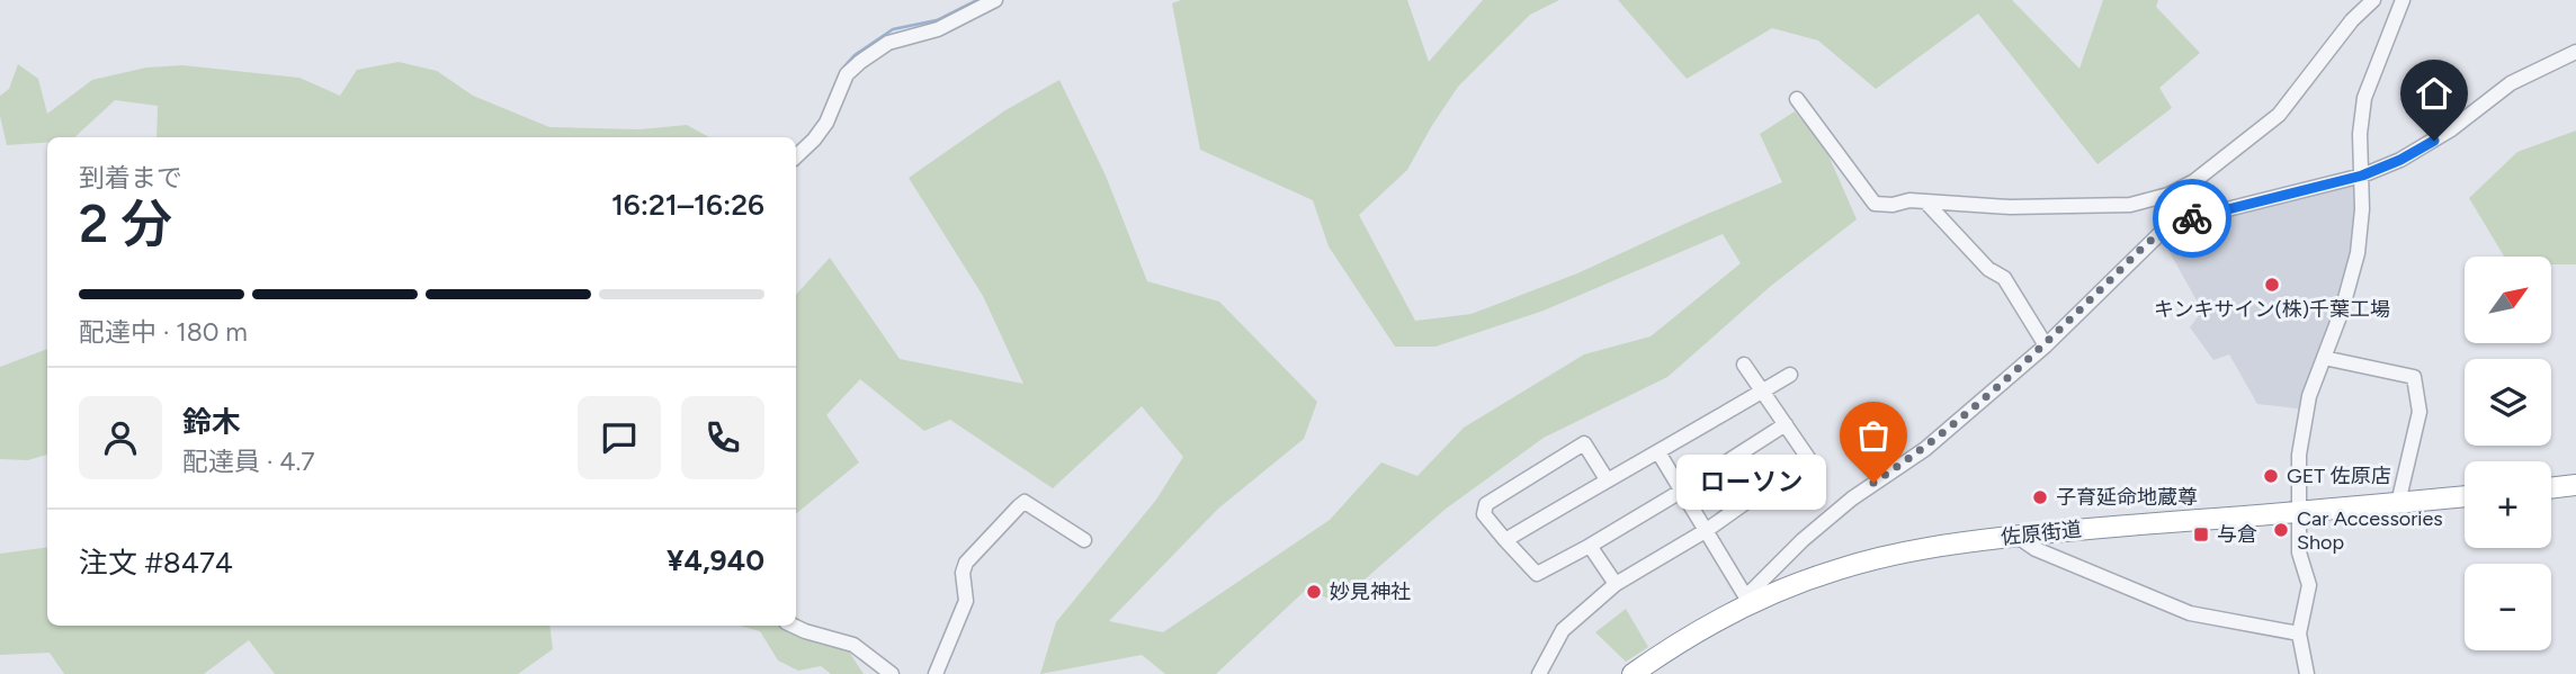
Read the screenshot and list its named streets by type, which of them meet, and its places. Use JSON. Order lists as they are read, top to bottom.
{
  "streets": {
    "highway": ["佐原街道"]
  },
  "places": {
    "other": [
      "キンキサイン(株)千葉工場",
      "GET 佐原店",
      "ローソン",
      "子育延命地蔵尊",
      "Car Accessories Shop",
      "妙見神社"
    ],
    "transit": ["与倉"]
  },
  "north": "top right",
  "page": {
    "heading": ["2 分", "到着まで", "16:21–16:26"],
    "panel": [
      "鈴木",
      "配達員 · 4.7",
      "注文 #8474",
      "¥4,940"
    ],
    "map_buttons": ["+", "−"],
    "bar": "配達中 · 180 m",
    "bubble": "ローソン"
  }
}
